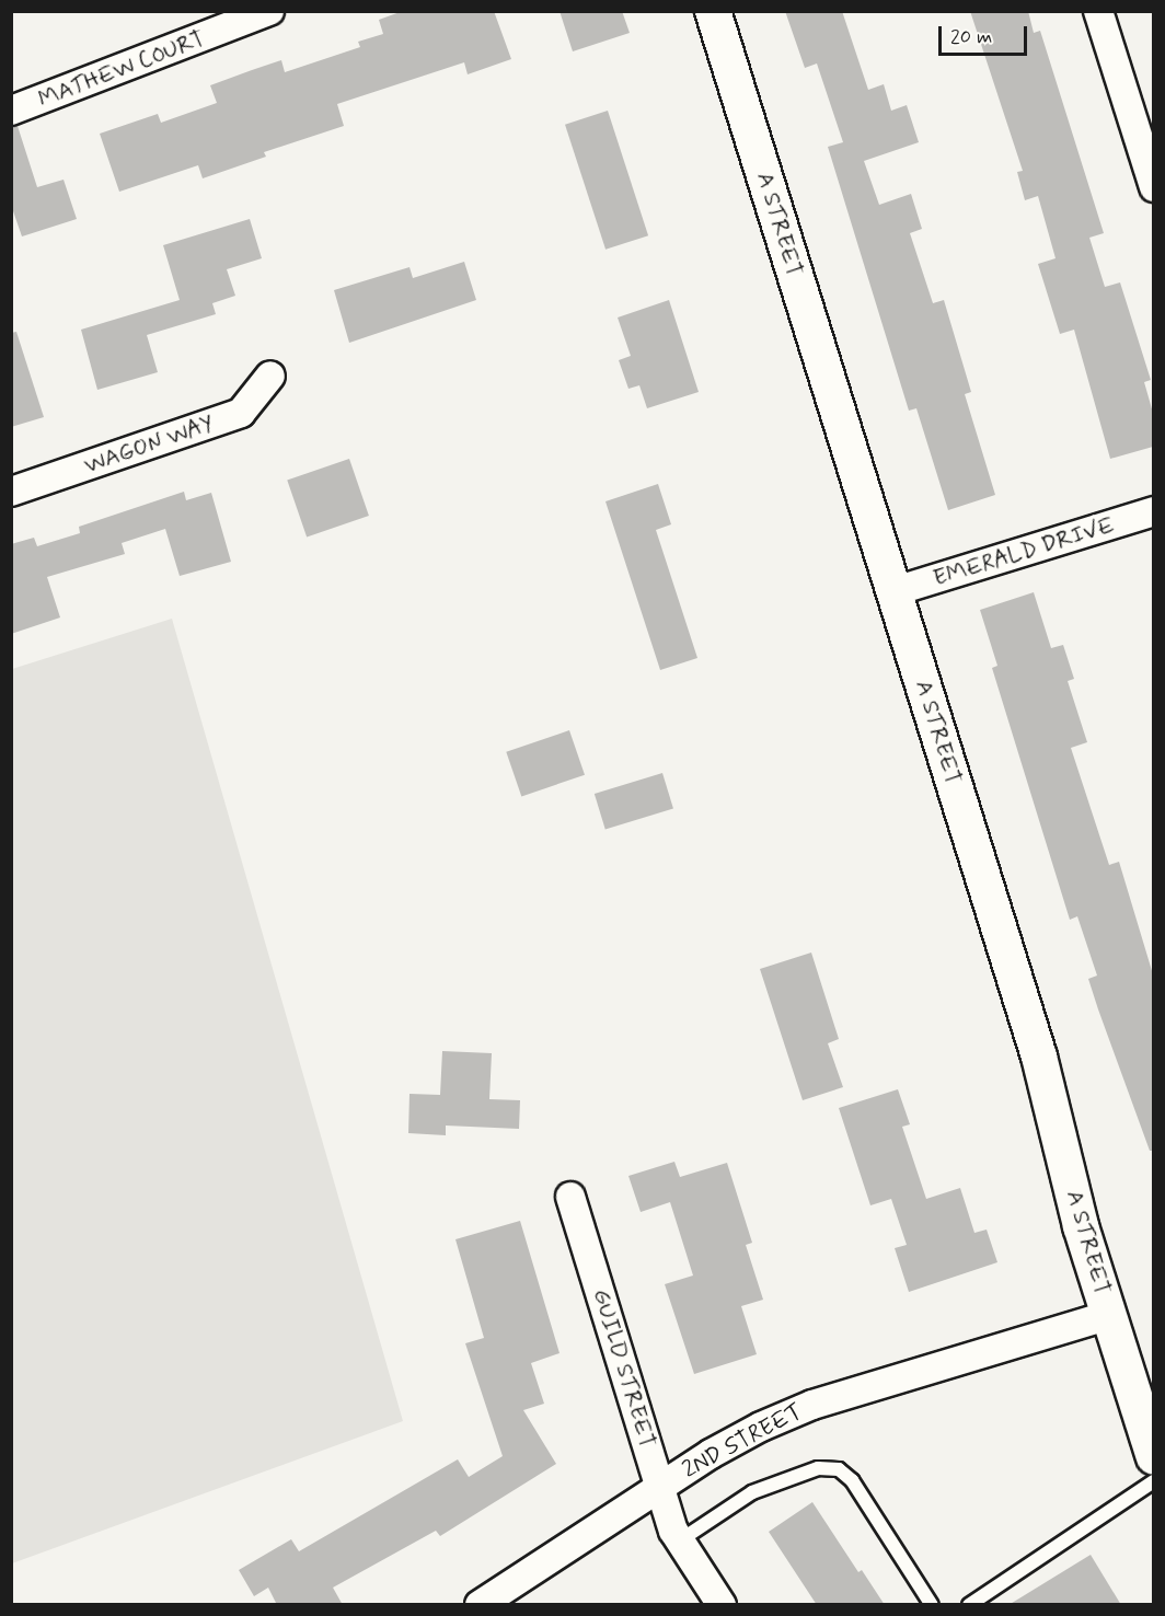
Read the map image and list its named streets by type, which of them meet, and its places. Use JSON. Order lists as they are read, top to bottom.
{
  "streets": {
    "street": [
      "MATHEW COURT",
      "A STREET",
      "WAGON WAY",
      "EMERALD DRIVE",
      "GUILD STREET",
      "2ND STREET"
    ]
  },
  "crossings": [
    ["A STREET", "EMERALD DRIVE"],
    ["A STREET", "2ND STREET"],
    ["GUILD STREET", "2ND STREET"]
  ],
  "scale_bar": "20 m"
}
